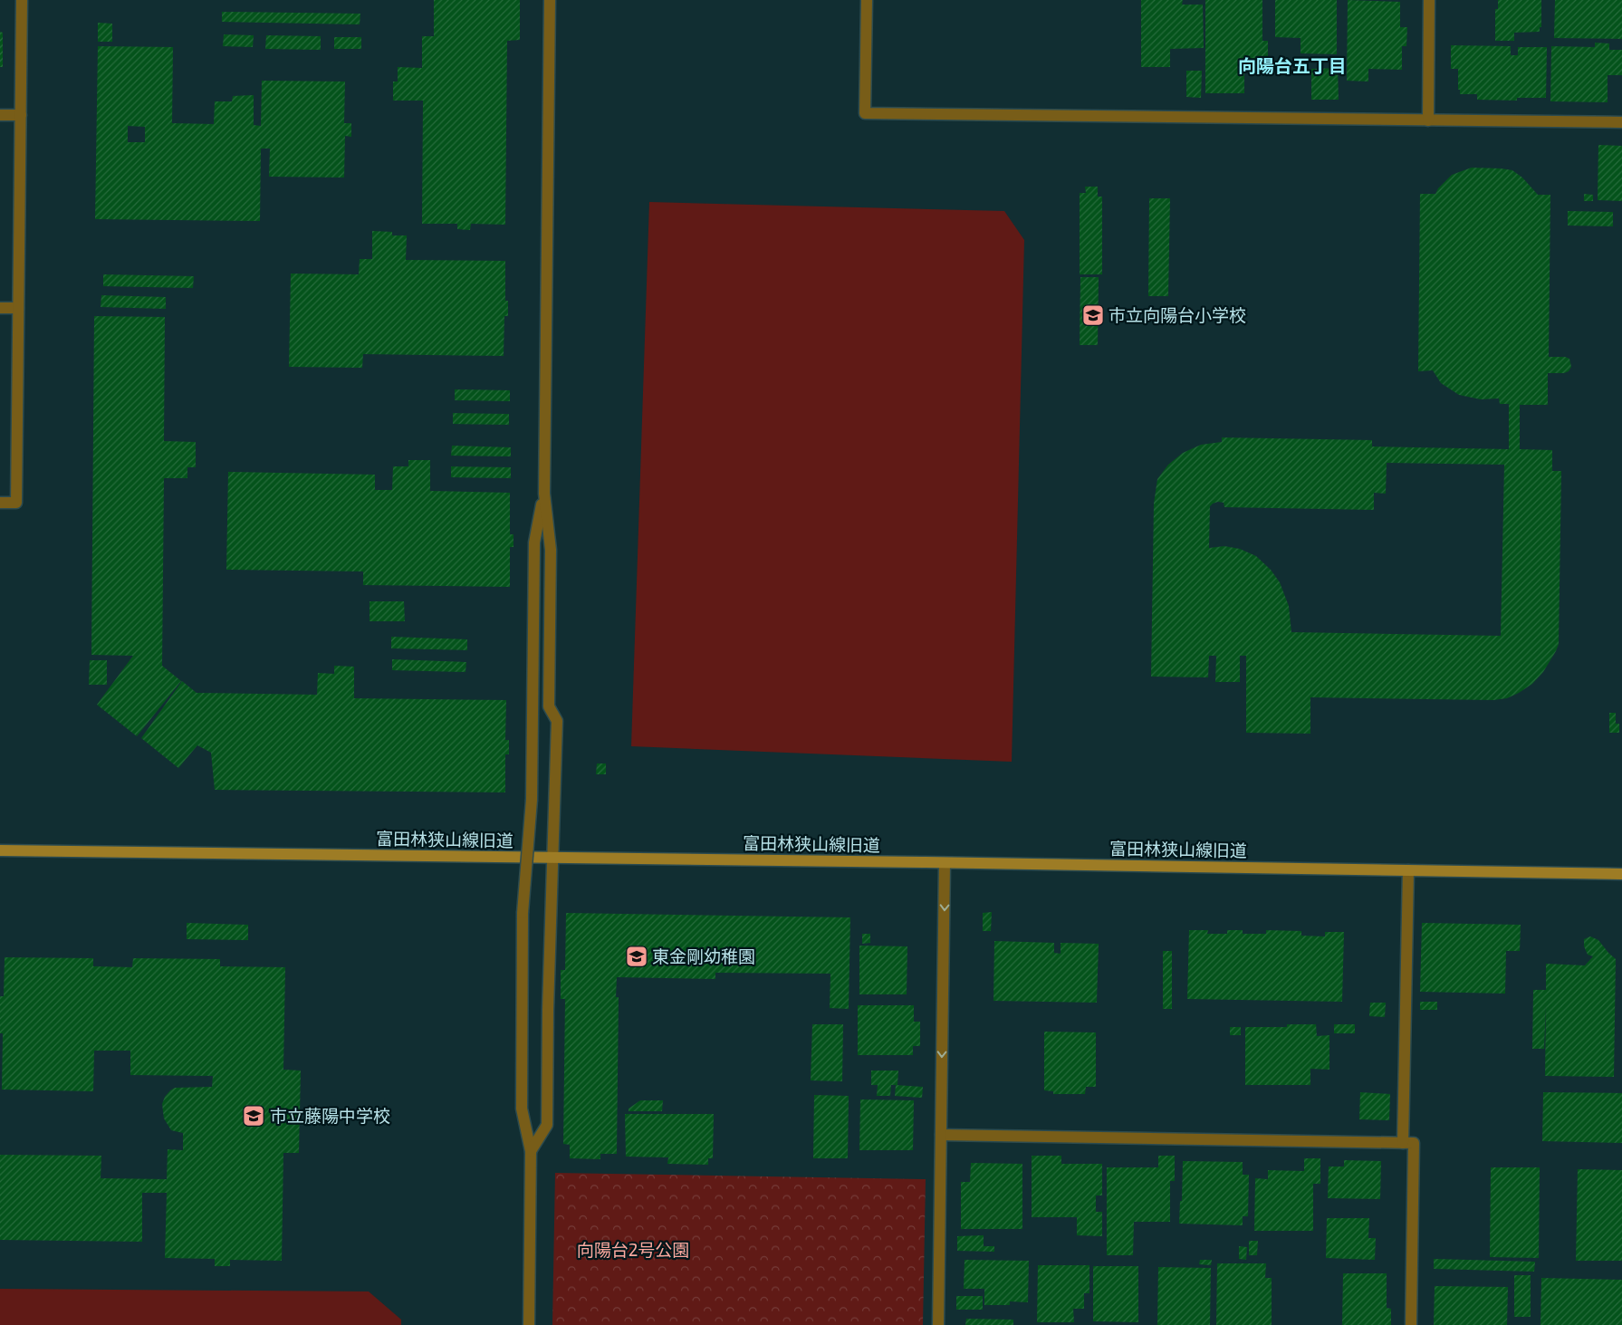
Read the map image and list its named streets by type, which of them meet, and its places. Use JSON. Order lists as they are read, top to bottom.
{
  "streets": {
    "street": ["富田林狭山線旧道"]
  },
  "districts": ["向陽台五丁目"],
  "parks": ["向陽台2号公園"],
  "places": {
    "school or university": ["市立向陽台小学校", "東金剛幼稚園", "市立藤陽中学校"]
  }
}
